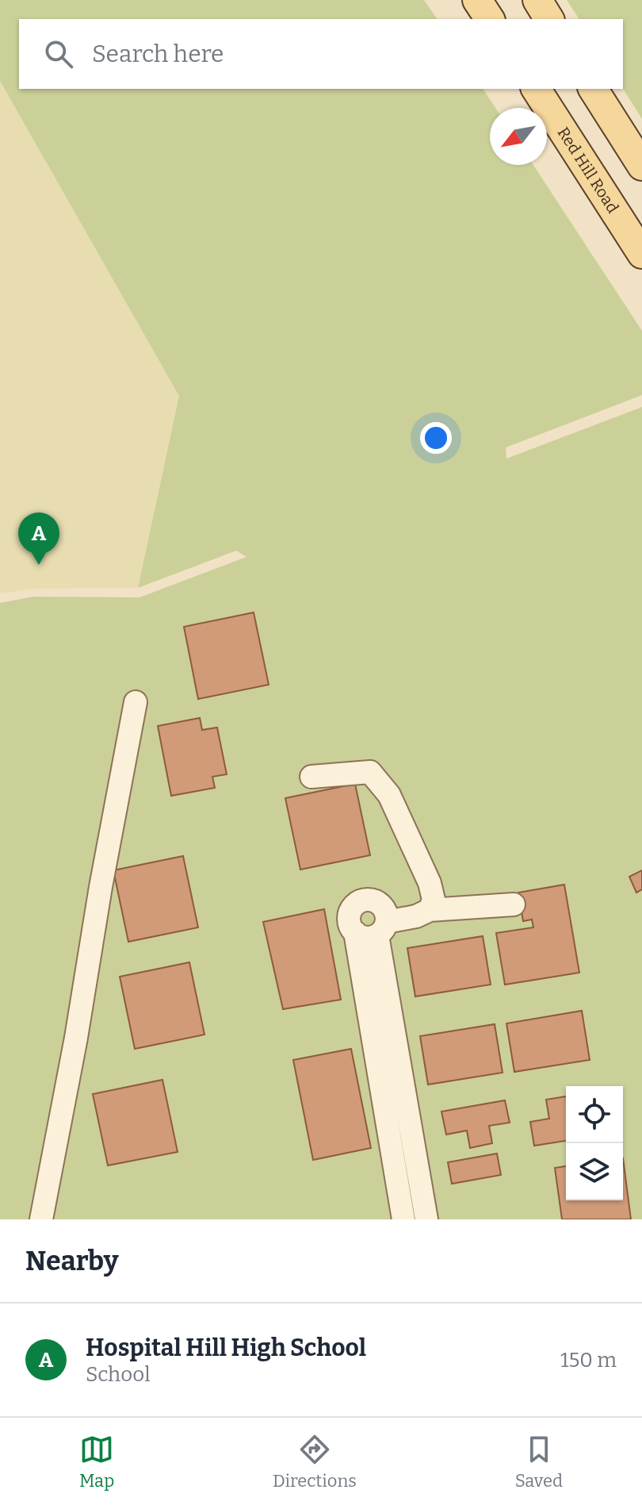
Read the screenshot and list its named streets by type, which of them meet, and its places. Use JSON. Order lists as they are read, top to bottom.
{
  "streets": {
    "main road": ["Red Hill Road"]
  },
  "north": "bottom left",
  "page": {
    "search": "Search here",
    "pins": "A",
    "heading": "Nearby",
    "list": [
      {
        "mark": "A",
        "name": "Hospital Hill High School",
        "note": "School",
        "value": "150 m"
      }
    ],
    "nav": ["Map", "Directions", "Saved"]
  }
}
